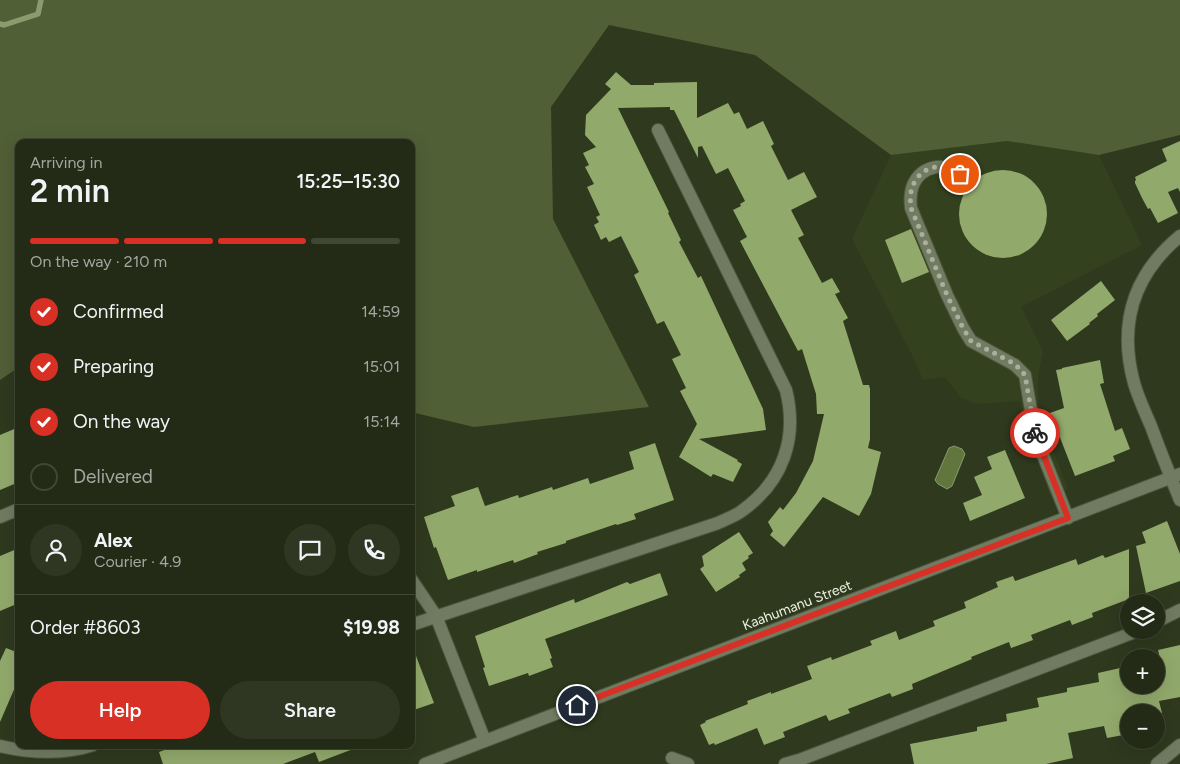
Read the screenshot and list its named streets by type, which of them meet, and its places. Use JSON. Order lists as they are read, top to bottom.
{
  "streets": {
    "street": ["Kaahumanu Street"]
  },
  "page": {
    "heading": ["2 min", "Arriving in", "15:25–15:30"],
    "panel": [
      "Alex",
      "Courier · 4.9",
      "Order #8603",
      "$19.98"
    ],
    "bar": "On the way · 210 m",
    "list": [
      ["Confirmed", "14:59"],
      ["Preparing", "15:01"],
      ["On the way", "15:14"],
      "Delivered"
    ],
    "map_buttons": ["+", "−"],
    "buttons": ["Help", "Share"]
  }
}
